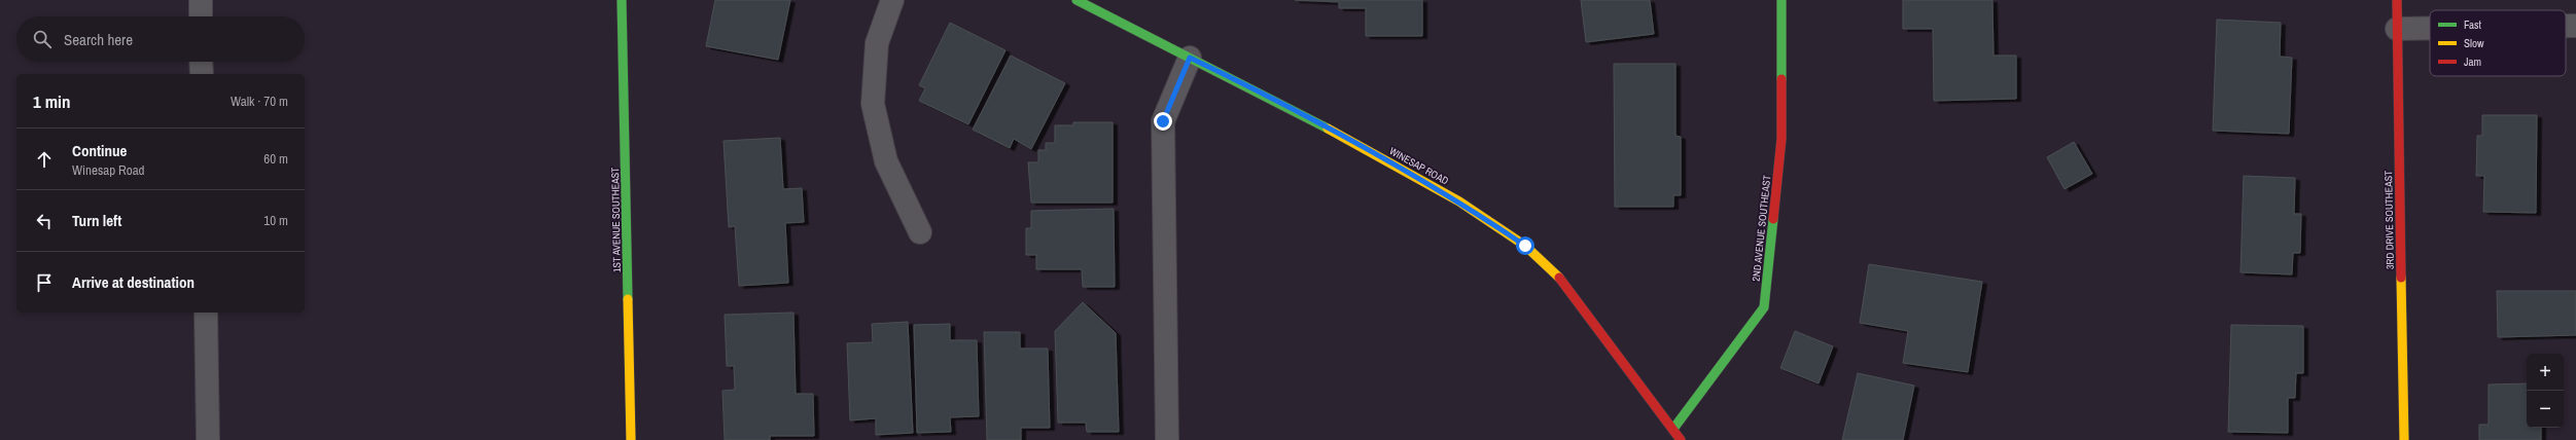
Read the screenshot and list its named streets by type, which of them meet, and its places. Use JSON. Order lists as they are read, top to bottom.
{
  "streets": {
    "street": [
      "WINESAP ROAD",
      "1ST AVENUE SOUTHEAST",
      "3RD DRIVE SOUTHEAST",
      "2ND AVENUE SOUTHEAST"
    ]
  },
  "crossings": [
    ["WINESAP ROAD", "2ND AVENUE SOUTHEAST"]
  ],
  "legend": ["Fast", "Slow", "Jam"],
  "page": {
    "search": "Search here",
    "heading": ["1 min", "Walk · 70 m"],
    "list": [
      ["Continue", "Winesap Road", "60 m"],
      ["Turn left", "10 m"],
      "Arrive at destination"
    ],
    "map_buttons": ["+", "−"]
  }
}
